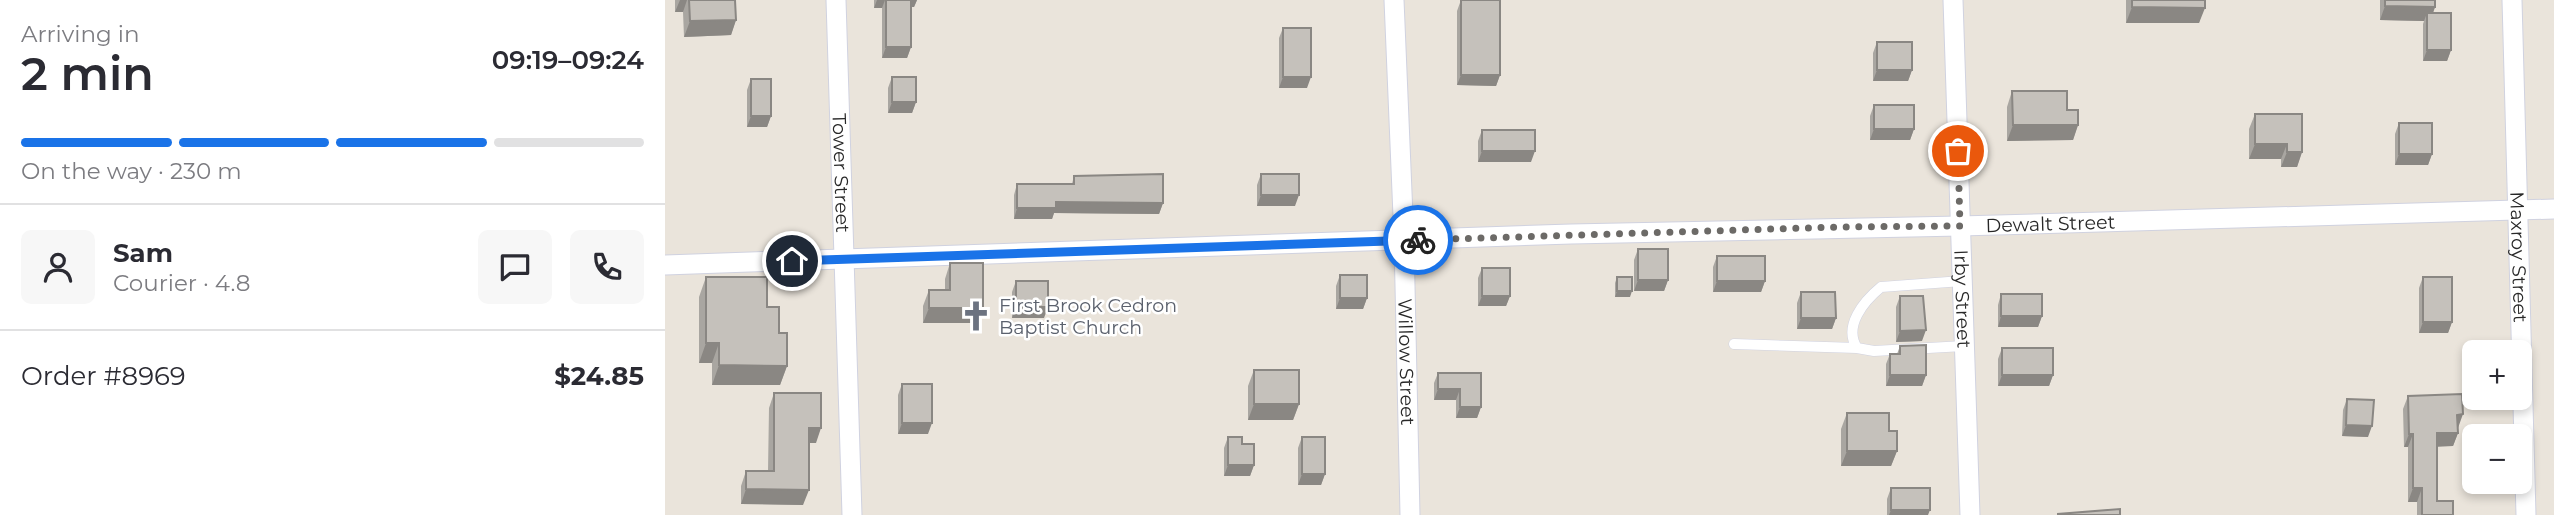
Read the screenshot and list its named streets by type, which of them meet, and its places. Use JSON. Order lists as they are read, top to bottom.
{
  "streets": {
    "street": [
      "Tower Street",
      "Dewalt Street",
      "Maxroy Street",
      "Irby Street",
      "Willow Street"
    ]
  },
  "crossings": [
    ["Tower Street", "Dewalt Street"],
    ["Dewalt Street", "Maxroy Street"],
    ["Dewalt Street", "Irby Street"],
    ["Dewalt Street", "Willow Street"]
  ],
  "places": {
    "church": ["First Brook Cedron Baptist Church"]
  },
  "page": {
    "heading": ["2 min", "Arriving in", "09:19–09:24"],
    "panel": [
      "Sam",
      "Courier · 4.8",
      "Order #8969",
      "$24.85"
    ],
    "bar": "On the way · 230 m",
    "map_buttons": ["+", "−"]
  }
}
